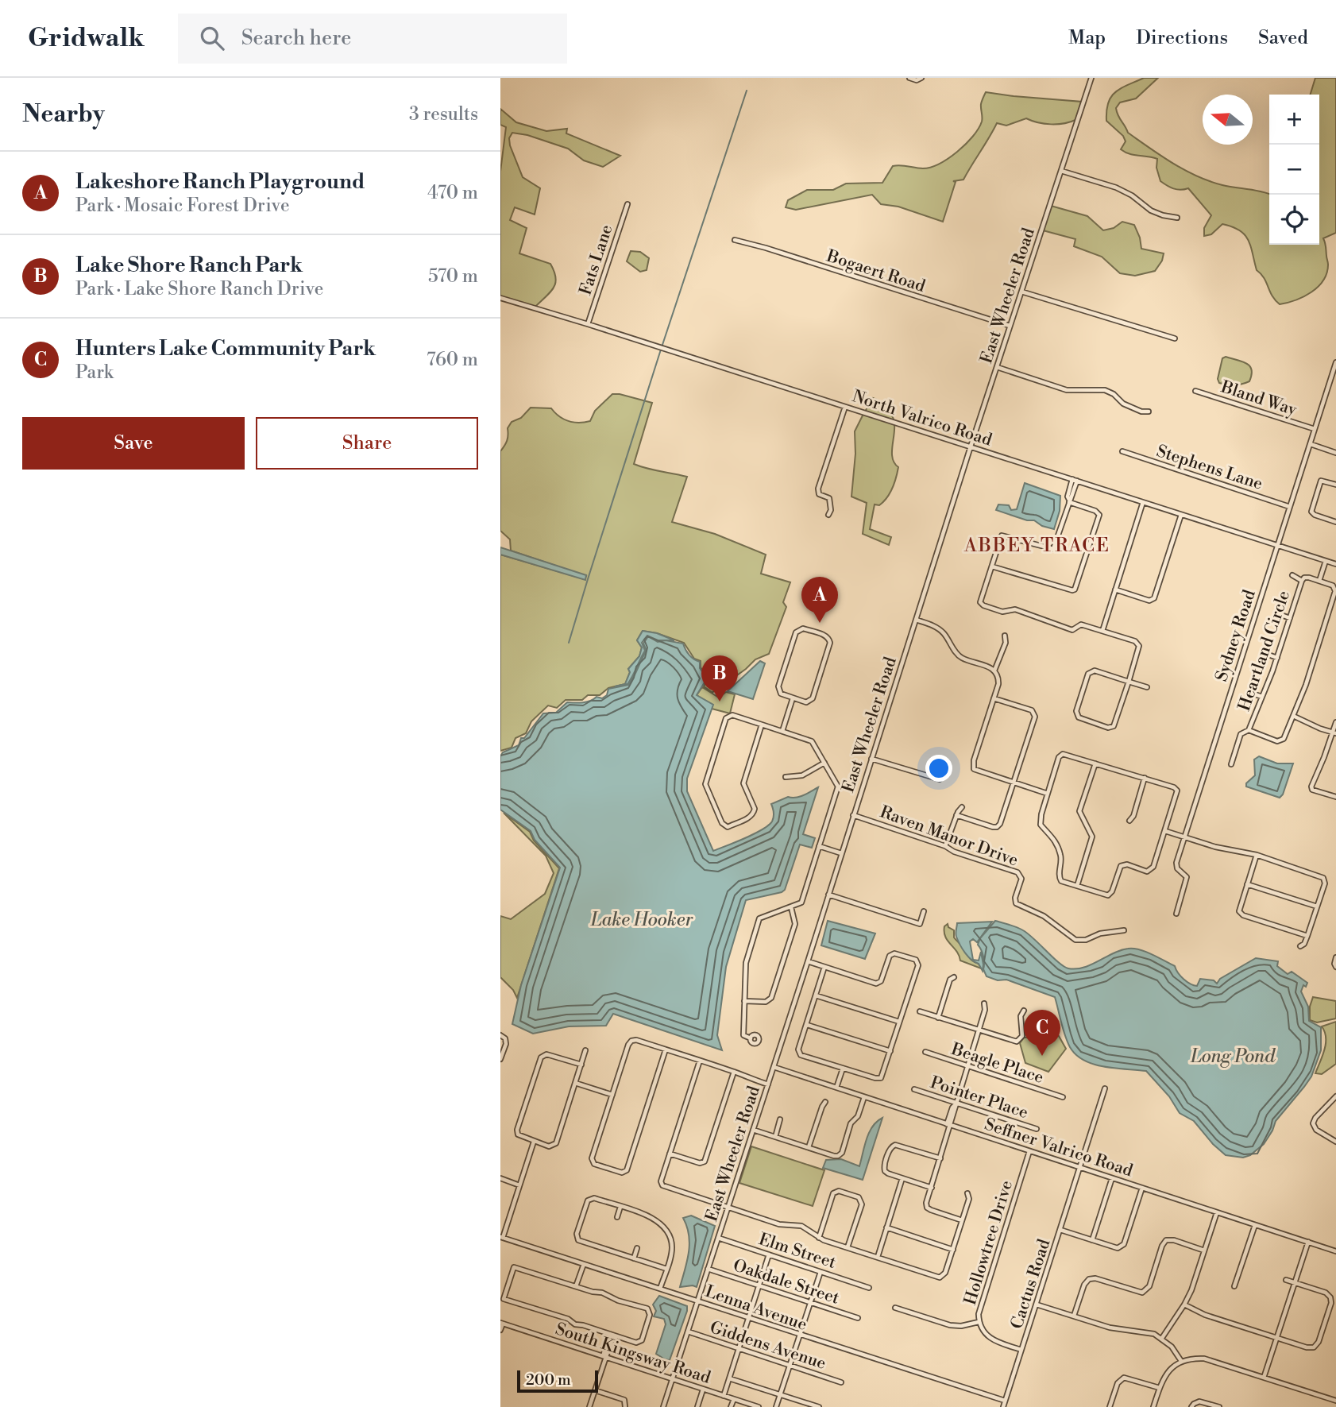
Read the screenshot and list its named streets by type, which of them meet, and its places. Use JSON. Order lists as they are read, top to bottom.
{
  "streets": {
    "street": [
      "Fats Lane",
      "Bogaert Road",
      "East Wheeler Road",
      "Bland Way",
      "North Valrico Road",
      "Stephens Lane",
      "Sydney Road",
      "Heartland Circle",
      "Raven Manor Drive",
      "Beagle Place",
      "Pointer Place",
      "Seffner Valrico Road",
      "Hollowtree Drive",
      "Elm Street",
      "Oakdale Street",
      "Cactus Road",
      "Lenna Avenue",
      "Giddens Avenue",
      "South Kingsway Road"
    ]
  },
  "crossings": [
    ["Fats Lane", "North Valrico Road"],
    ["Bogaert Road", "East Wheeler Road"],
    ["East Wheeler Road", "North Valrico Road"],
    ["East Wheeler Road", "Raven Manor Drive"],
    ["East Wheeler Road", "Seffner Valrico Road"],
    ["East Wheeler Road", "Elm Street"],
    ["East Wheeler Road", "Oakdale Street"],
    ["East Wheeler Road", "Lenna Avenue"],
    ["East Wheeler Road", "Giddens Avenue"],
    ["East Wheeler Road", "South Kingsway Road"],
    ["Bland Way", "Sydney Road"],
    ["North Valrico Road", "Sydney Road"],
    ["Stephens Lane", "Sydney Road"],
    ["Seffner Valrico Road", "Hollowtree Drive"],
    ["Seffner Valrico Road", "Cactus Road"],
    ["Hollowtree Drive", "Cactus Road"],
    ["Cactus Road", "Lenna Avenue"]
  ],
  "districts": ["ABBEY TRACE"],
  "water": ["Lake Hooker", "Long Pond"],
  "scale_bar": "200 m",
  "north": "left",
  "page": {
    "header": "Gridwalk",
    "search": "Search here",
    "nav": ["Map", "Directions", "Saved"],
    "heading": ["Nearby", "3 results"],
    "map_buttons": ["+", "−"],
    "list": [
      {
        "mark": "A",
        "name": "Lakeshore Ranch Playground",
        "note": "Park · Mosaic Forest Drive",
        "value": "470 m"
      },
      {
        "mark": "B",
        "name": "Lake Shore Ranch Park",
        "note": "Park · Lake Shore Ranch Drive",
        "value": "570 m"
      },
      {
        "mark": "C",
        "name": "Hunters Lake Community Park",
        "note": "Park",
        "value": "760 m"
      }
    ],
    "buttons": ["Save", "Share"],
    "pins": ["A", "B", "C"],
    "scale": "200 m"
  }
}
